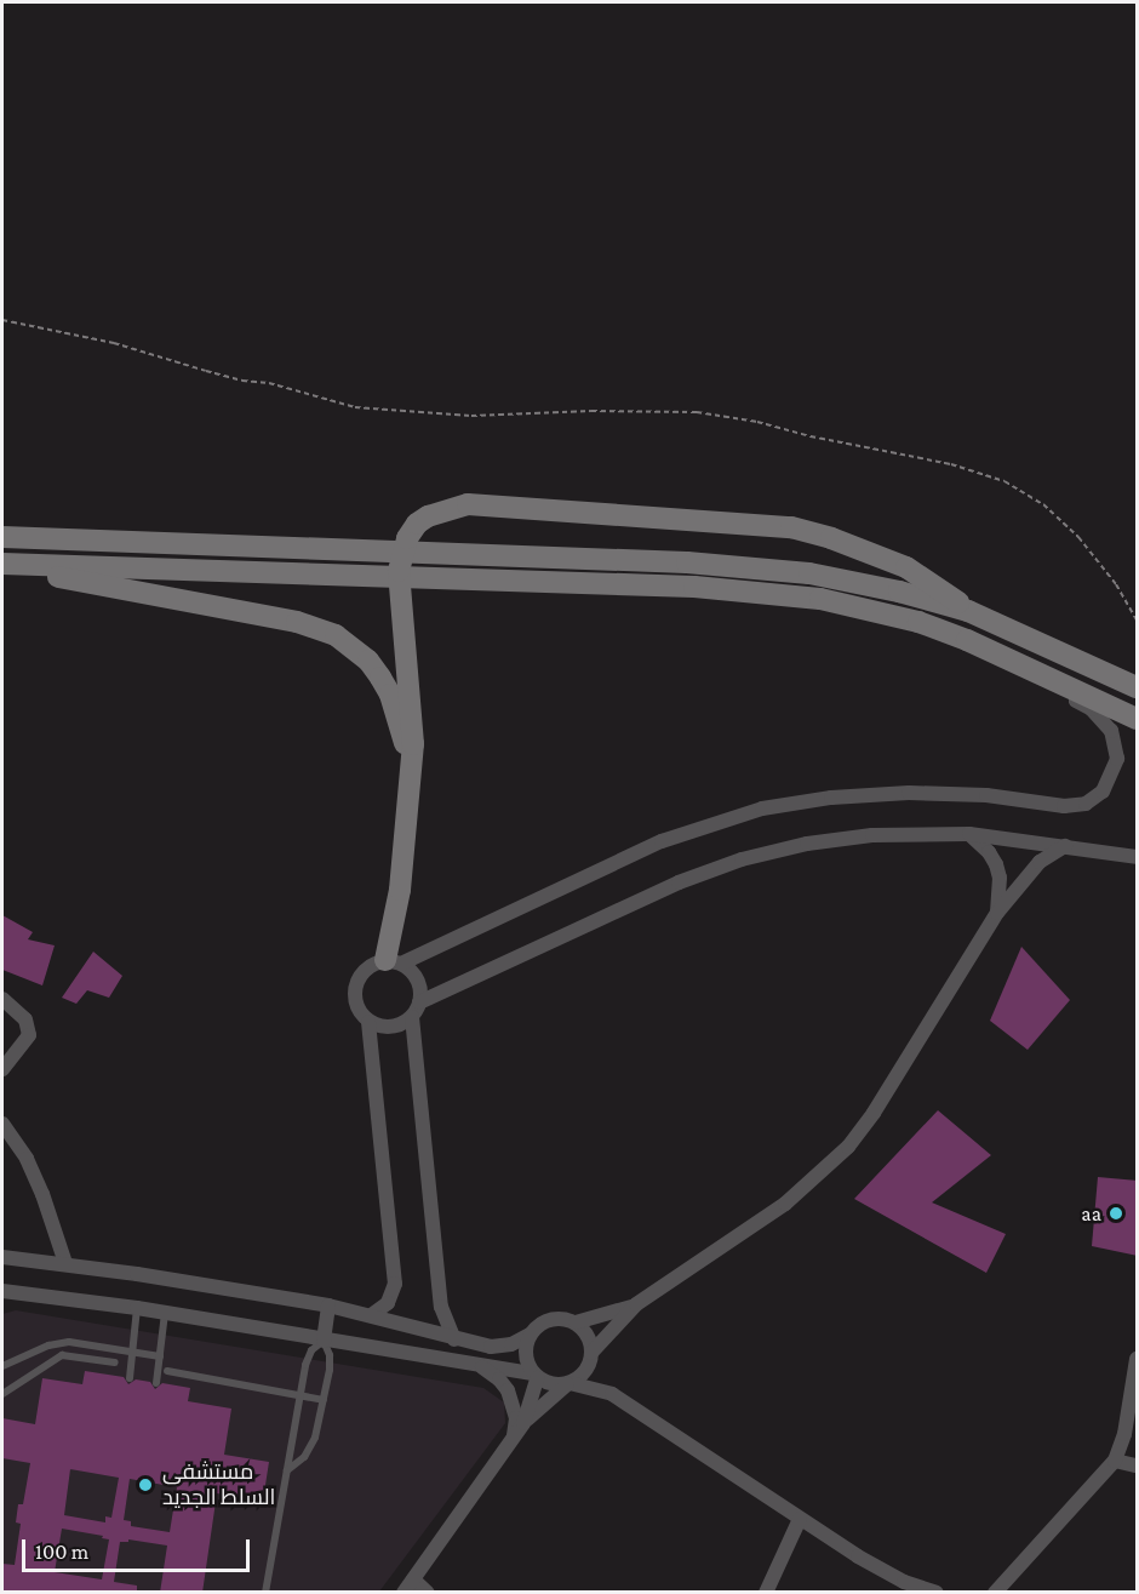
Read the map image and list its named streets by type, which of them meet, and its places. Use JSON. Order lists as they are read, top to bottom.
{
  "places": ["aa", "مستشفى السلط الجديد"],
  "scale_bar": "100 m"
}
